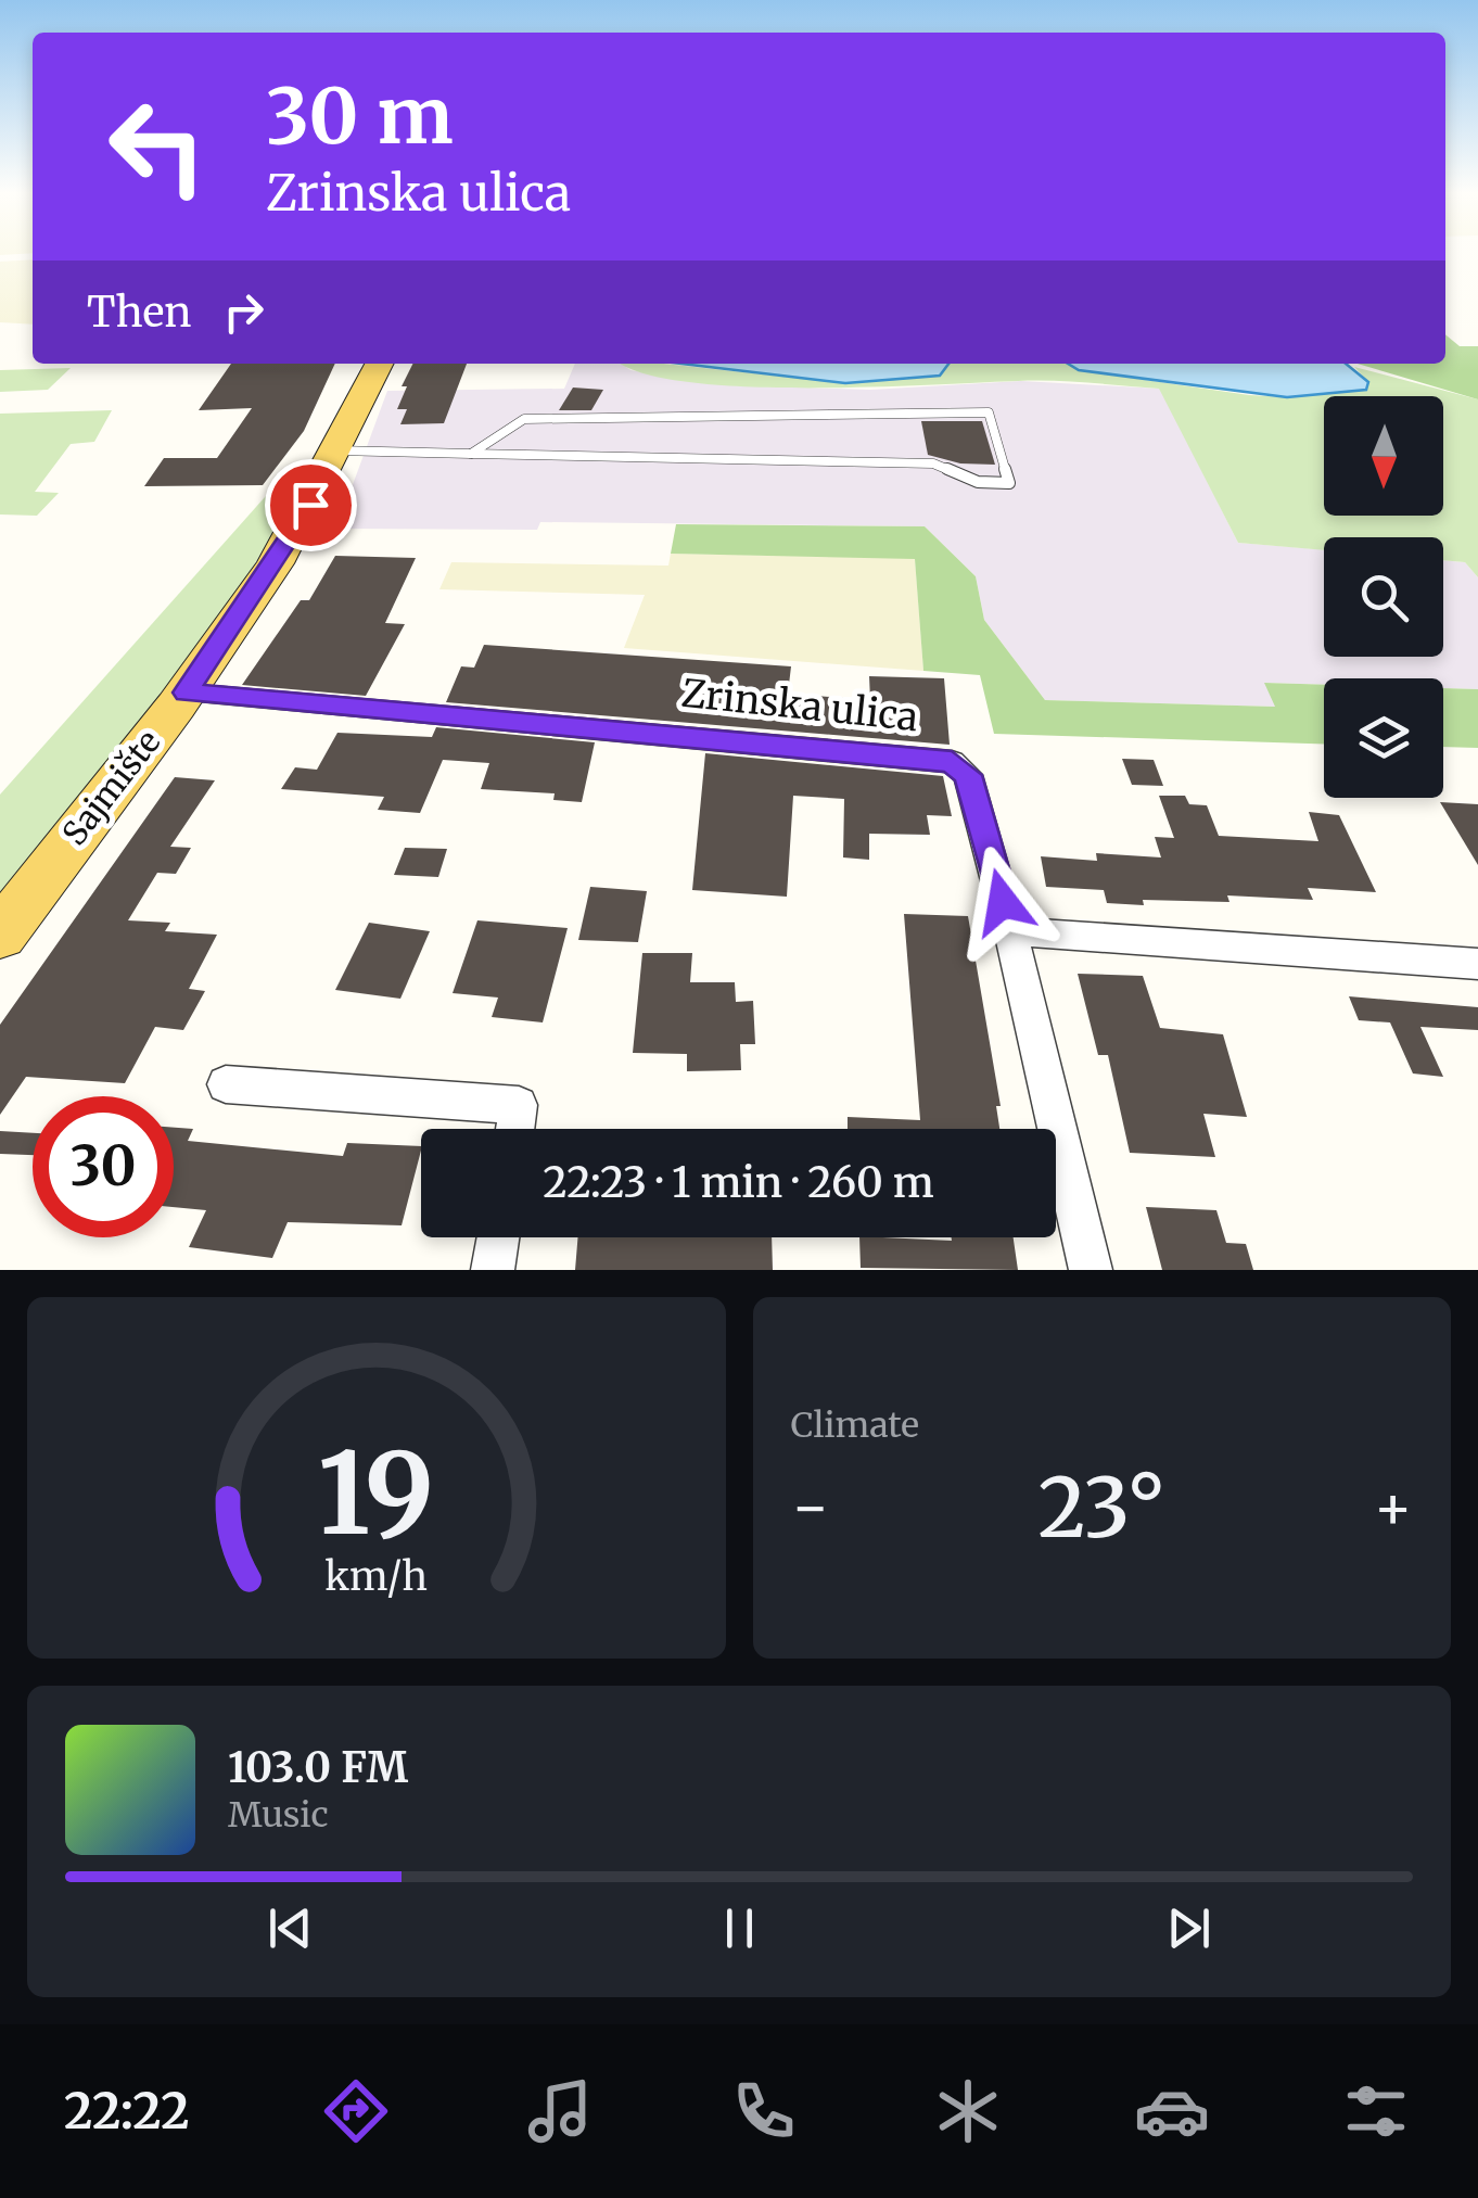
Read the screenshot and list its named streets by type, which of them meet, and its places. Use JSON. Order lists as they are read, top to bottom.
{
  "streets": {
    "main road": ["Sajmište"],
    "street": ["Zrinska ulica"]
  },
  "crossings": [
    ["Zrinska ulica", "Sajmište"]
  ],
  "north": "bottom",
  "page": {
    "turn": ["30 m", "Zrinska ulica"],
    "then": "Then",
    "limit": "30",
    "trip": "22:23 · 1 min · 260 m",
    "tile": "Climate",
    "heat": ["−", "23°", "+"],
    "song": ["103.0 FM", "Music"],
    "tabs": "22:22",
    "gauge": ["19", "km/h"]
  }
}
